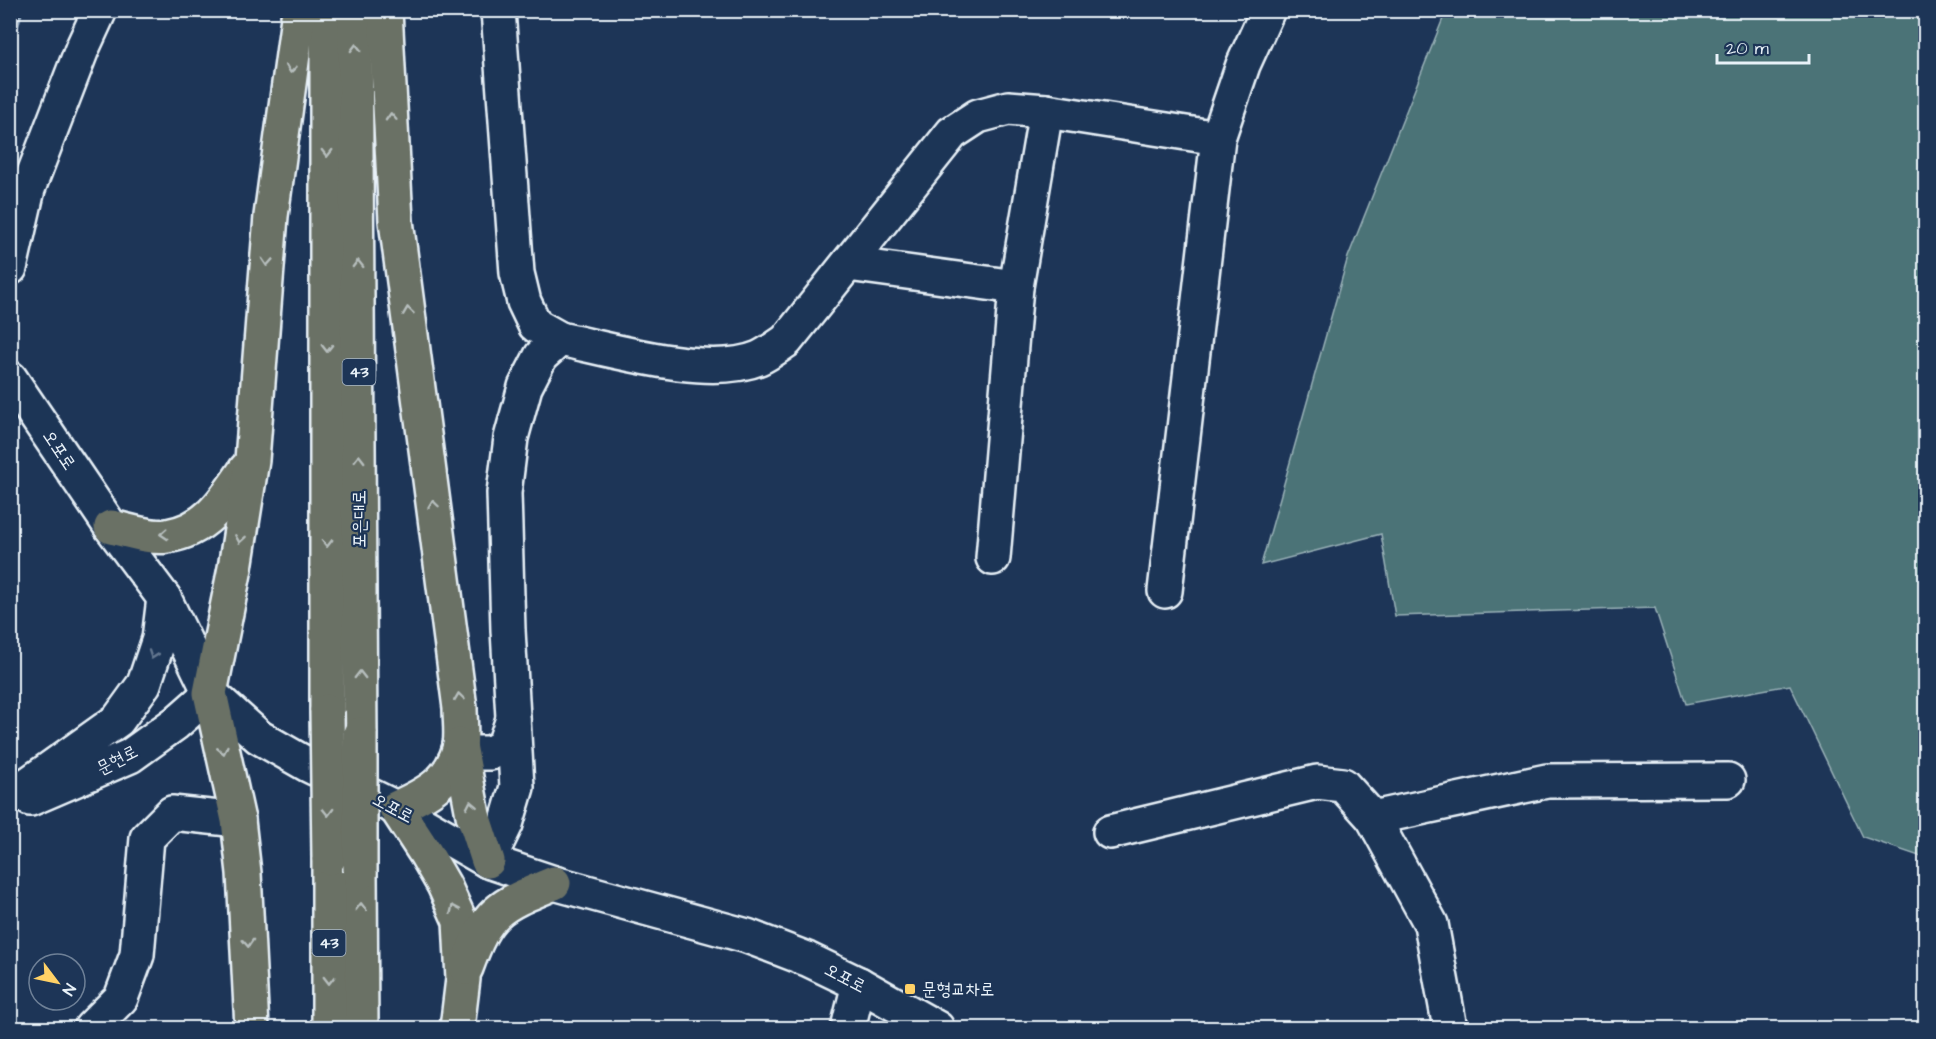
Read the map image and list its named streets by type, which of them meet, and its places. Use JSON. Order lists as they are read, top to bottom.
{
  "streets": {
    "highway": ["43", "포은대로"],
    "street": ["오포로", "문현로"]
  },
  "crossings": [
    ["오포로", "문현로"]
  ],
  "places": {
    "transit": ["문형교차로"]
  },
  "scale_bar": "20 m",
  "north": "bottom right"
}
